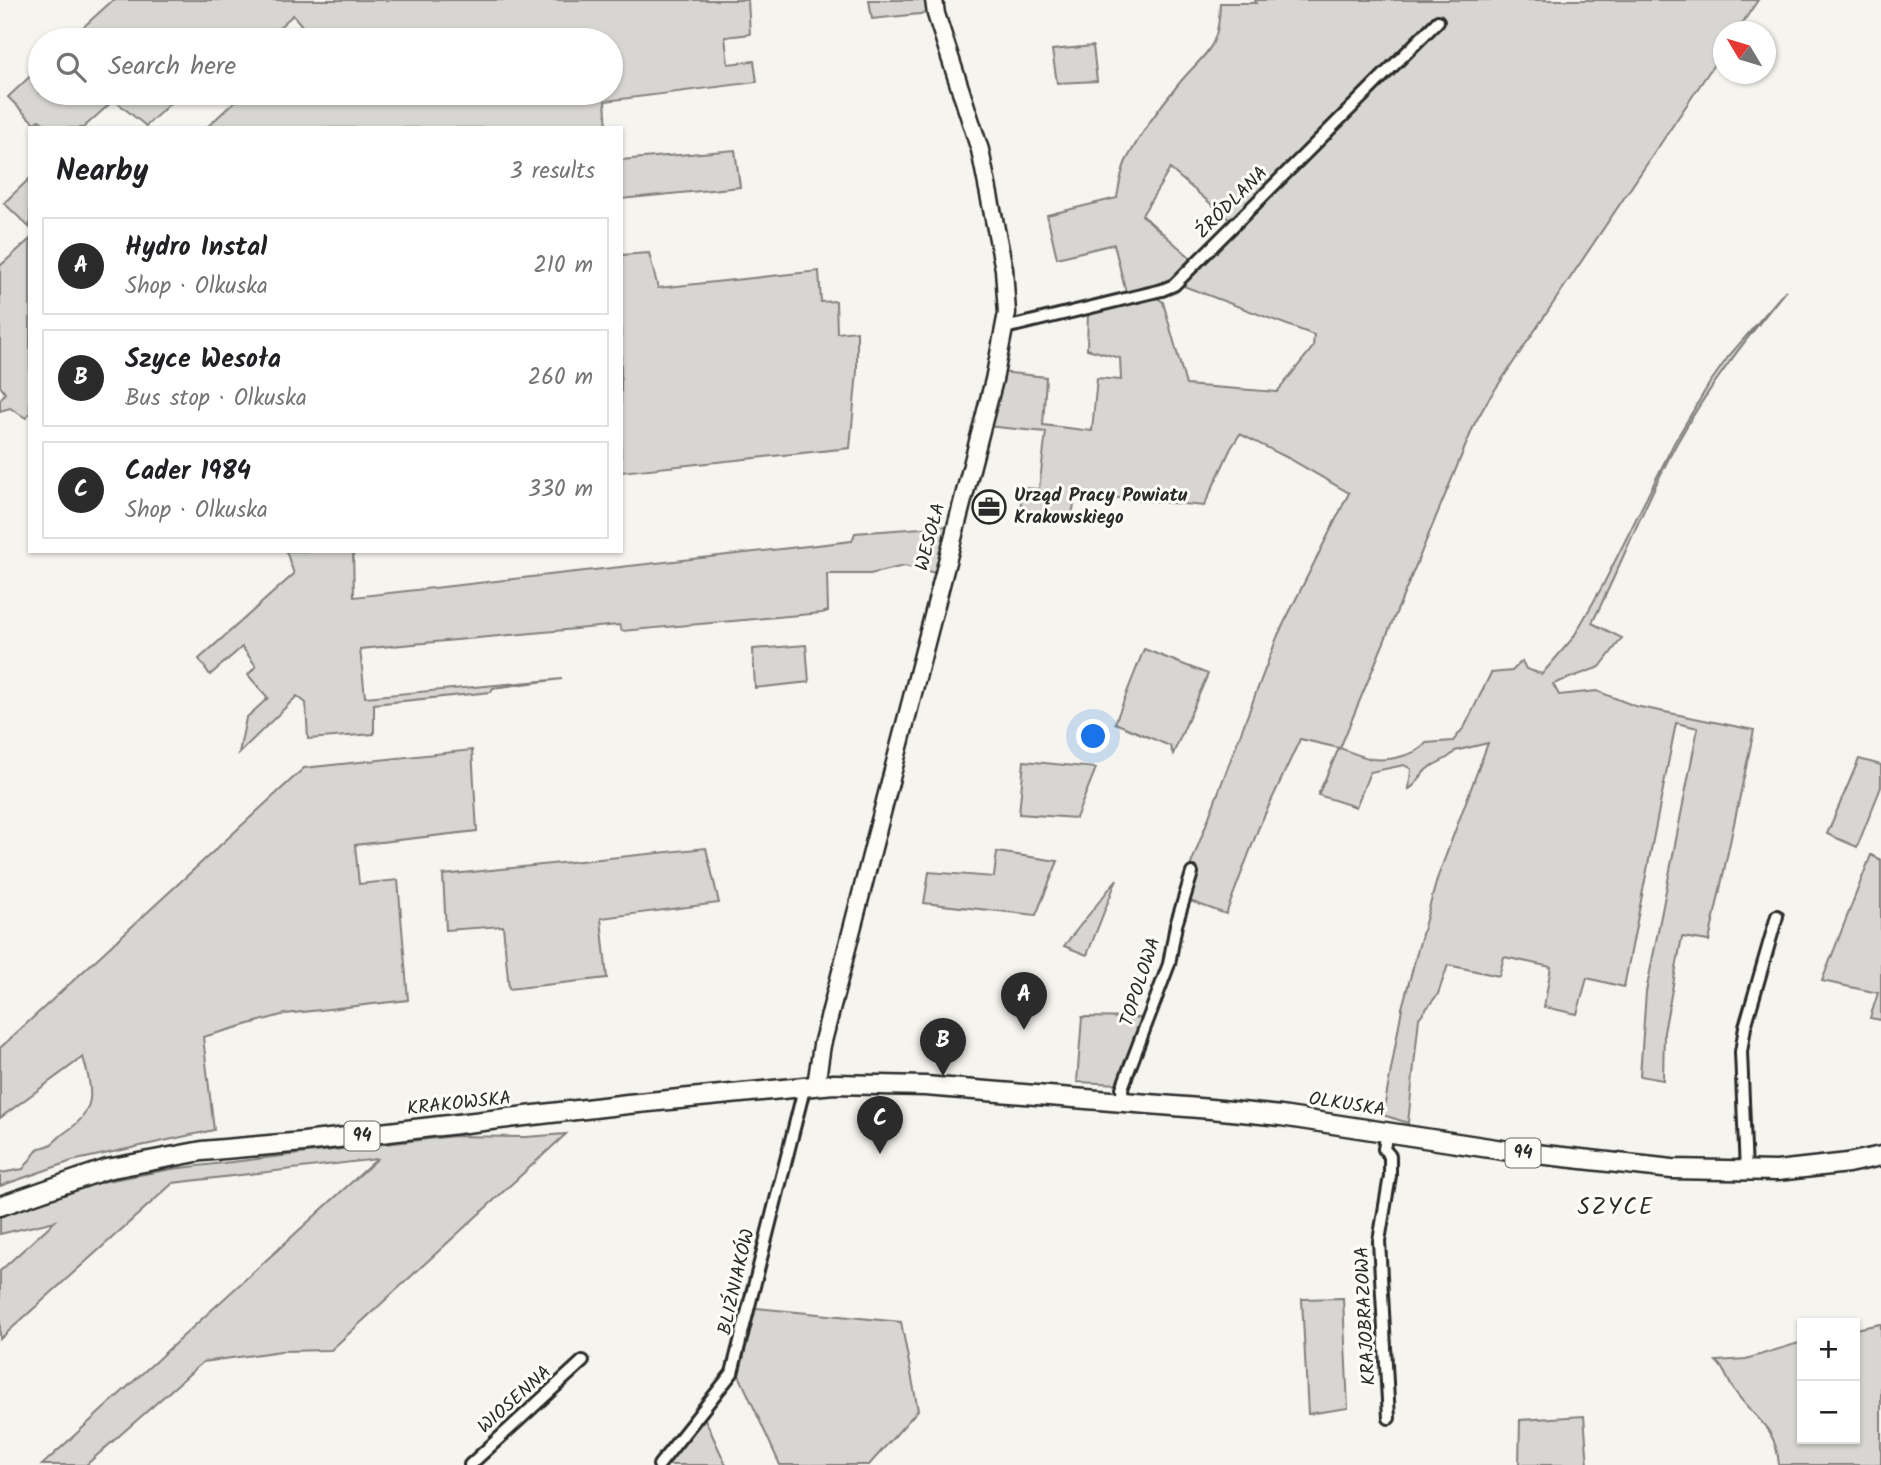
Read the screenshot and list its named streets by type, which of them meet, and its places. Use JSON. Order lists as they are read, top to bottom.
{
  "streets": {
    "main road": ["KRAKOWSKA", "OLKUSKA", "94"],
    "street": [
      "ŹRÓDLANA",
      "WESOŁA",
      "TOPOLOWA",
      "BLIŹNIAKÓW",
      "KRAJOBRAZOWA",
      "WIOSENNA"
    ]
  },
  "crossings": [
    ["ŹRÓDLANA", "WESOŁA"],
    ["WESOŁA", "KRAKOWSKA"],
    ["WESOŁA", "OLKUSKA"],
    ["WESOŁA", "BLIŹNIAKÓW"],
    ["TOPOLOWA", "OLKUSKA"],
    ["KRAKOWSKA", "OLKUSKA"],
    ["KRAKOWSKA", "BLIŹNIAKÓW"],
    ["OLKUSKA", "BLIŹNIAKÓW"],
    ["OLKUSKA", "KRAJOBRAZOWA"]
  ],
  "districts": ["SZYCE"],
  "places": {
    "office": ["Urząd Pracy Powiatu Krakowskiego"]
  },
  "north": "top left",
  "page": {
    "search": "Search here",
    "heading": ["Nearby", "3 results"],
    "list": [
      {
        "mark": "A",
        "name": "Hydro Instal",
        "note": "Shop · Olkuska",
        "value": "210 m"
      },
      {
        "mark": "B",
        "name": "Szyce Wesoła",
        "note": "Bus stop · Olkuska",
        "value": "260 m"
      },
      {
        "mark": "C",
        "name": "Cader 1984",
        "note": "Shop · Olkuska",
        "value": "330 m"
      }
    ],
    "pins": ["A", "B", "C"],
    "map_buttons": ["+", "−"]
  }
}
